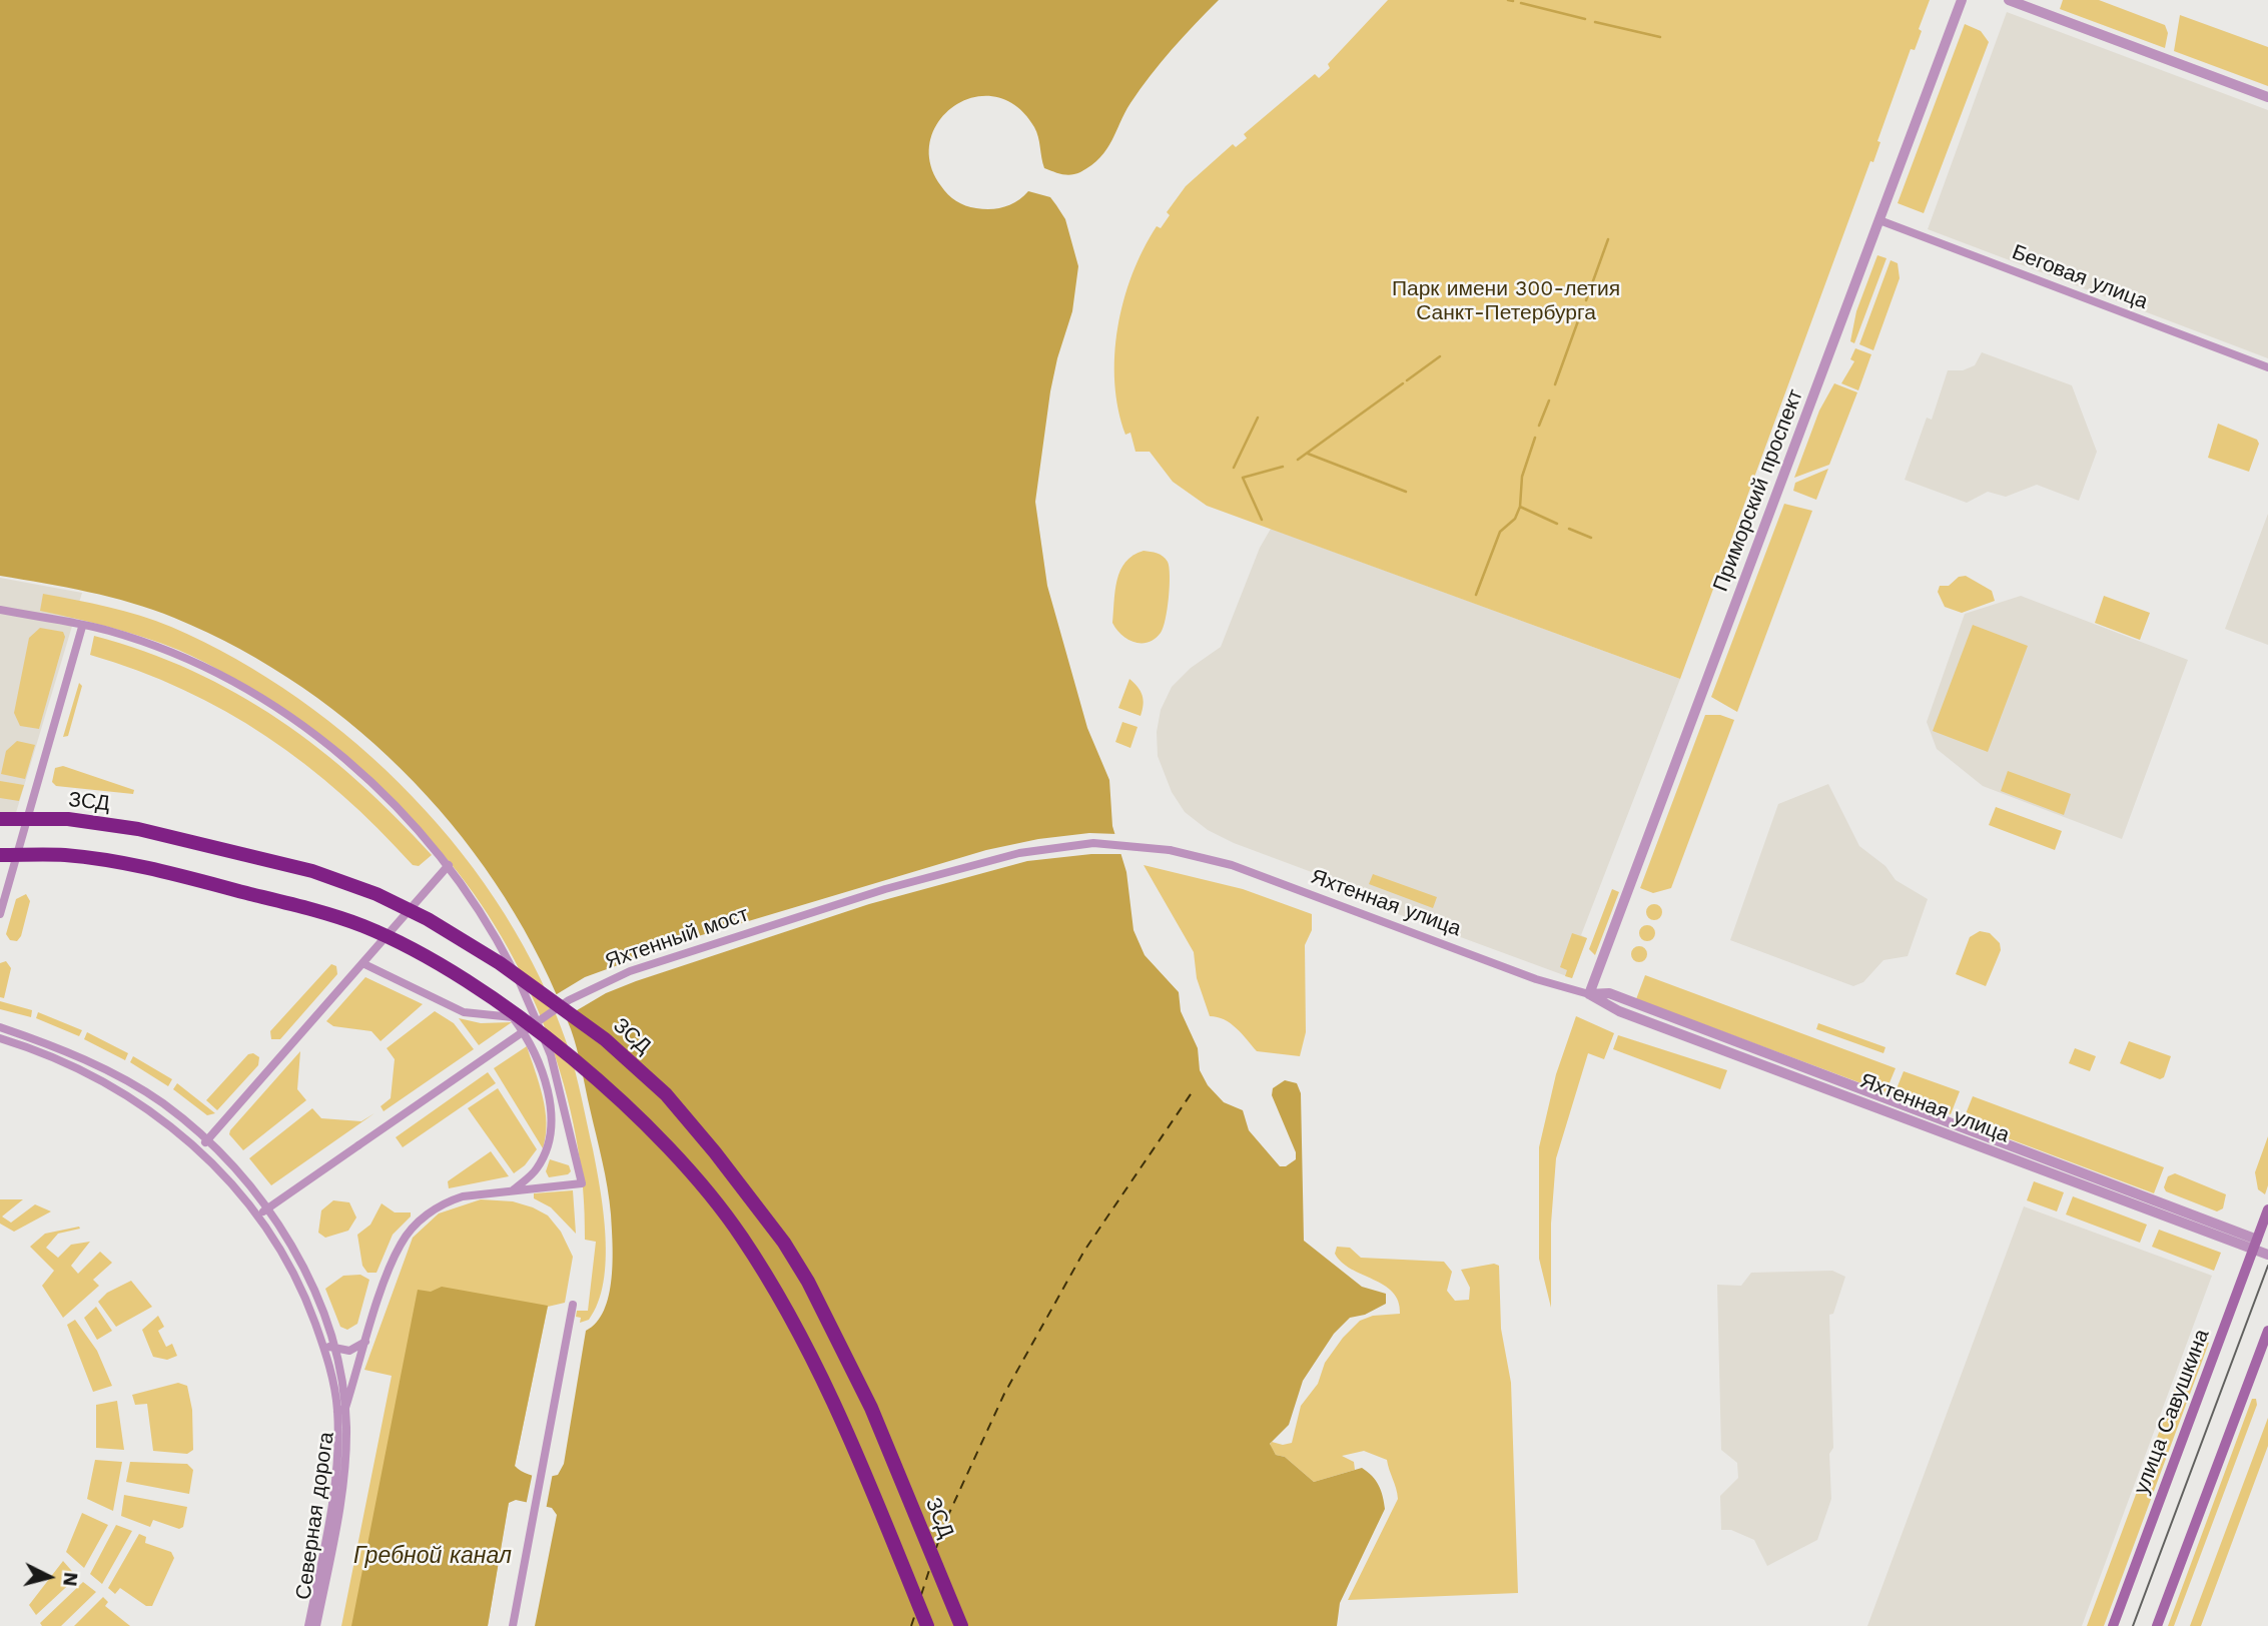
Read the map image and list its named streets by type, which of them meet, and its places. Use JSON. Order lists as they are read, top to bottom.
{
  "streets": {
    "highway": ["ЗСД"],
    "main road": ["улица Савушкина"],
    "street": [
      "Беговая улица",
      "Приморский проспект",
      "Яхтенная улица",
      "Яхтенный мост",
      "Северная дорога"
    ]
  },
  "crossings": [
    ["Беговая улица", "Приморский проспект"],
    ["Приморский проспект", "Яхтенная улица"],
    ["Яхтенная улица", "Яхтенный мост"],
    ["Яхтенная улица", "улица Савушкина"],
    ["Яхтенный мост", "Северная дорога"]
  ],
  "water": ["Гребной канал"],
  "parks": ["Парк имени 300-летия Санкт-Петербурга"],
  "north": "right"
}
